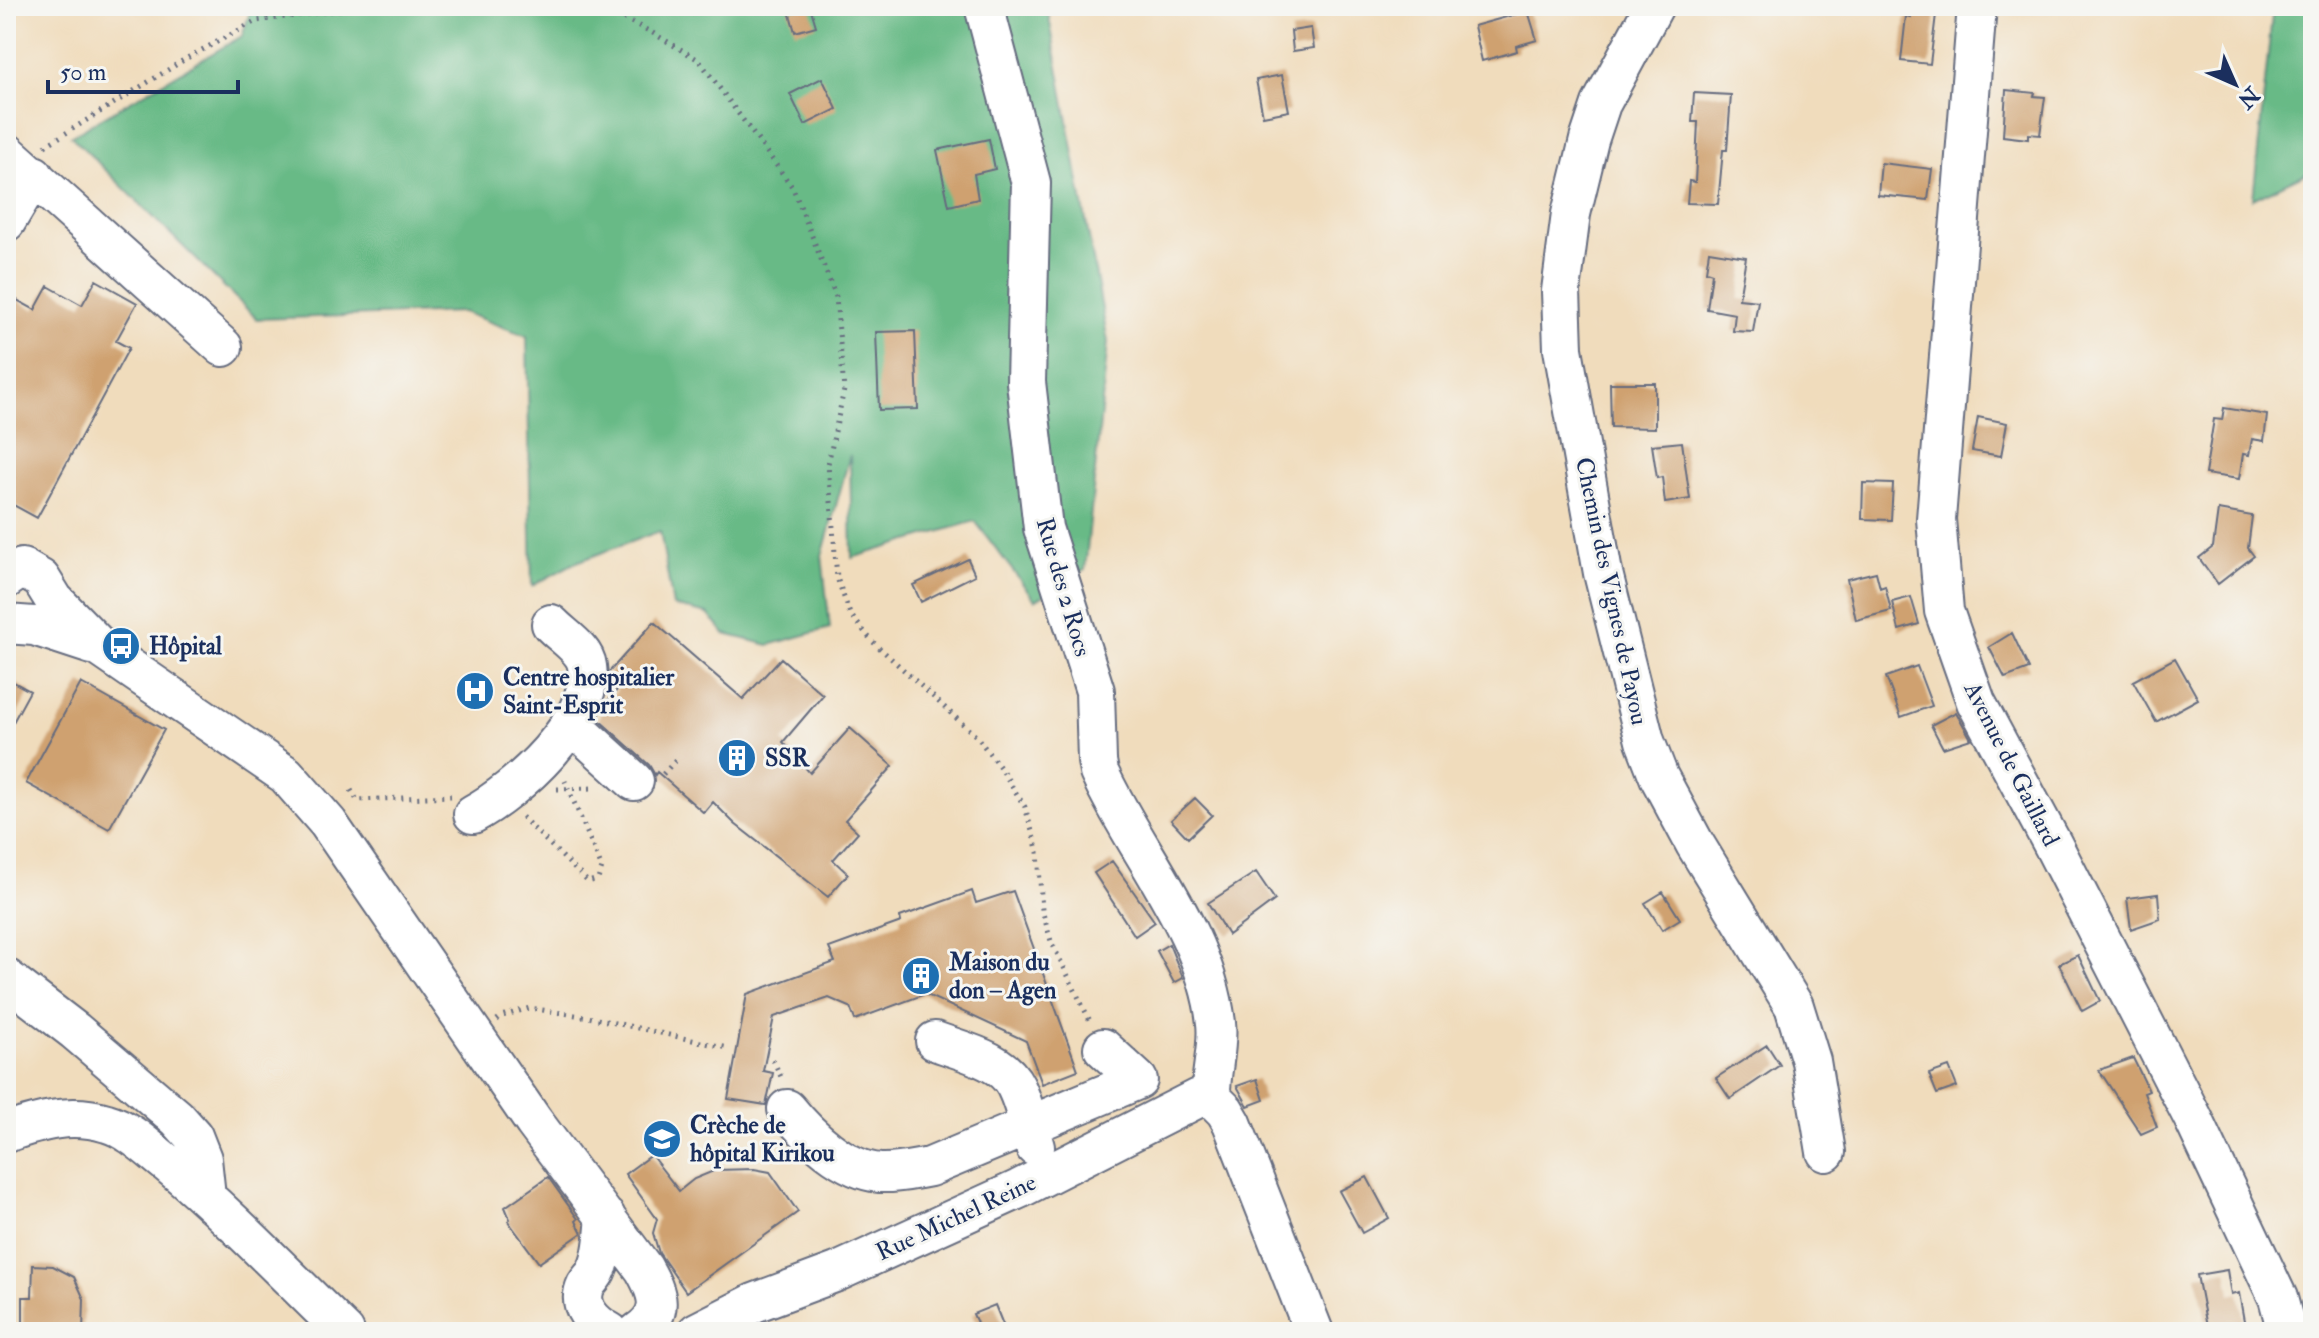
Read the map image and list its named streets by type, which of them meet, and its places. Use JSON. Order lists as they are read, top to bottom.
{
  "streets": {
    "street": [
      "Rue des 2 Rocs",
      "Chemin des Vignes de Payou",
      "Avenue de Gaillard",
      "Rue Michel Reine"
    ]
  },
  "crossings": [
    ["Rue des 2 Rocs", "Rue Michel Reine"]
  ],
  "places": {
    "bus stop": ["Hôpital"],
    "hospital": ["Centre hospitalier Saint-Esprit"],
    "building": ["SSR", "Maison du don – Agen"],
    "school or university": ["Crèche de hôpital Kirikou"]
  },
  "scale_bar": "50 m",
  "north": "bottom right"
}
